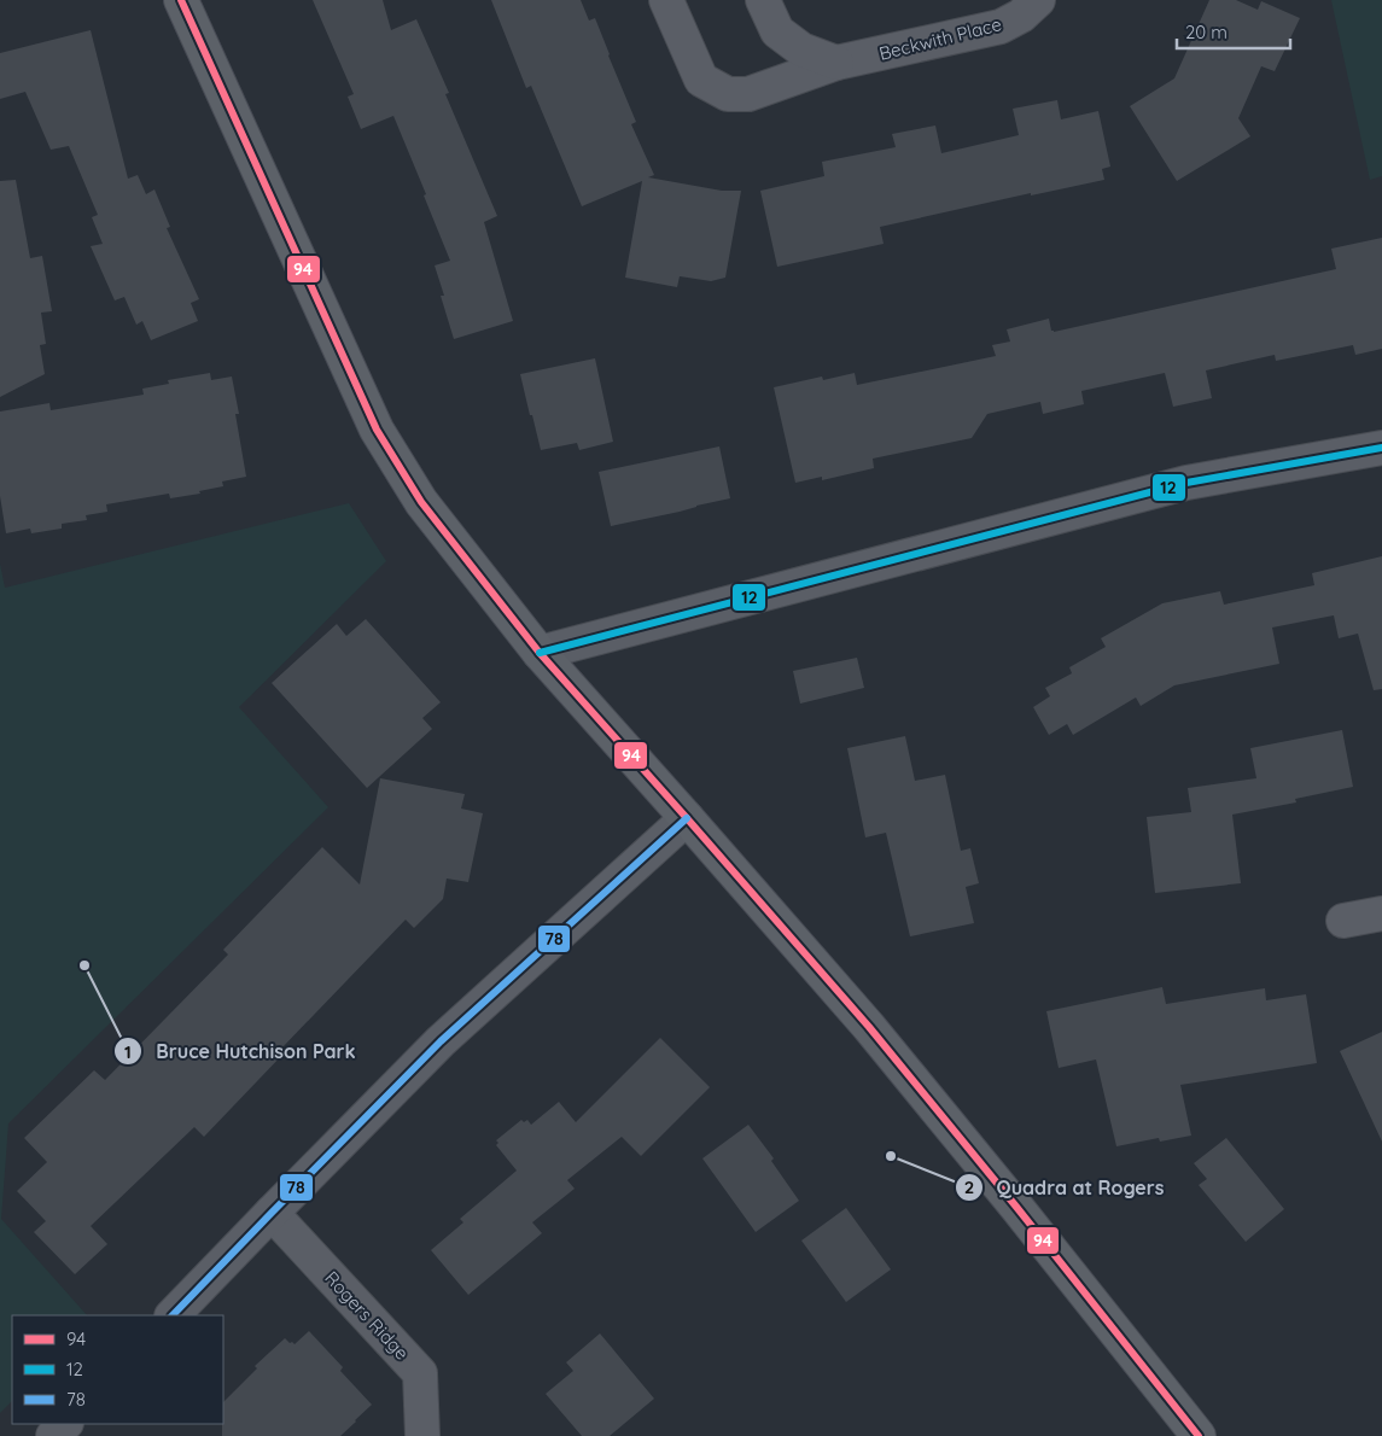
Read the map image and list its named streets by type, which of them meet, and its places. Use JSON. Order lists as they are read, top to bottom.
{
  "streets": {
    "street": ["Beckwith Place", "Rogers Ridge"]
  },
  "places": ["Bruce Hutchison Park", "Quadra at Rogers"],
  "lines": ["transit line 94", "transit line 12", "transit line 78"],
  "legend": ["94", "12", "78"],
  "scale_bar": "20 m"
}
